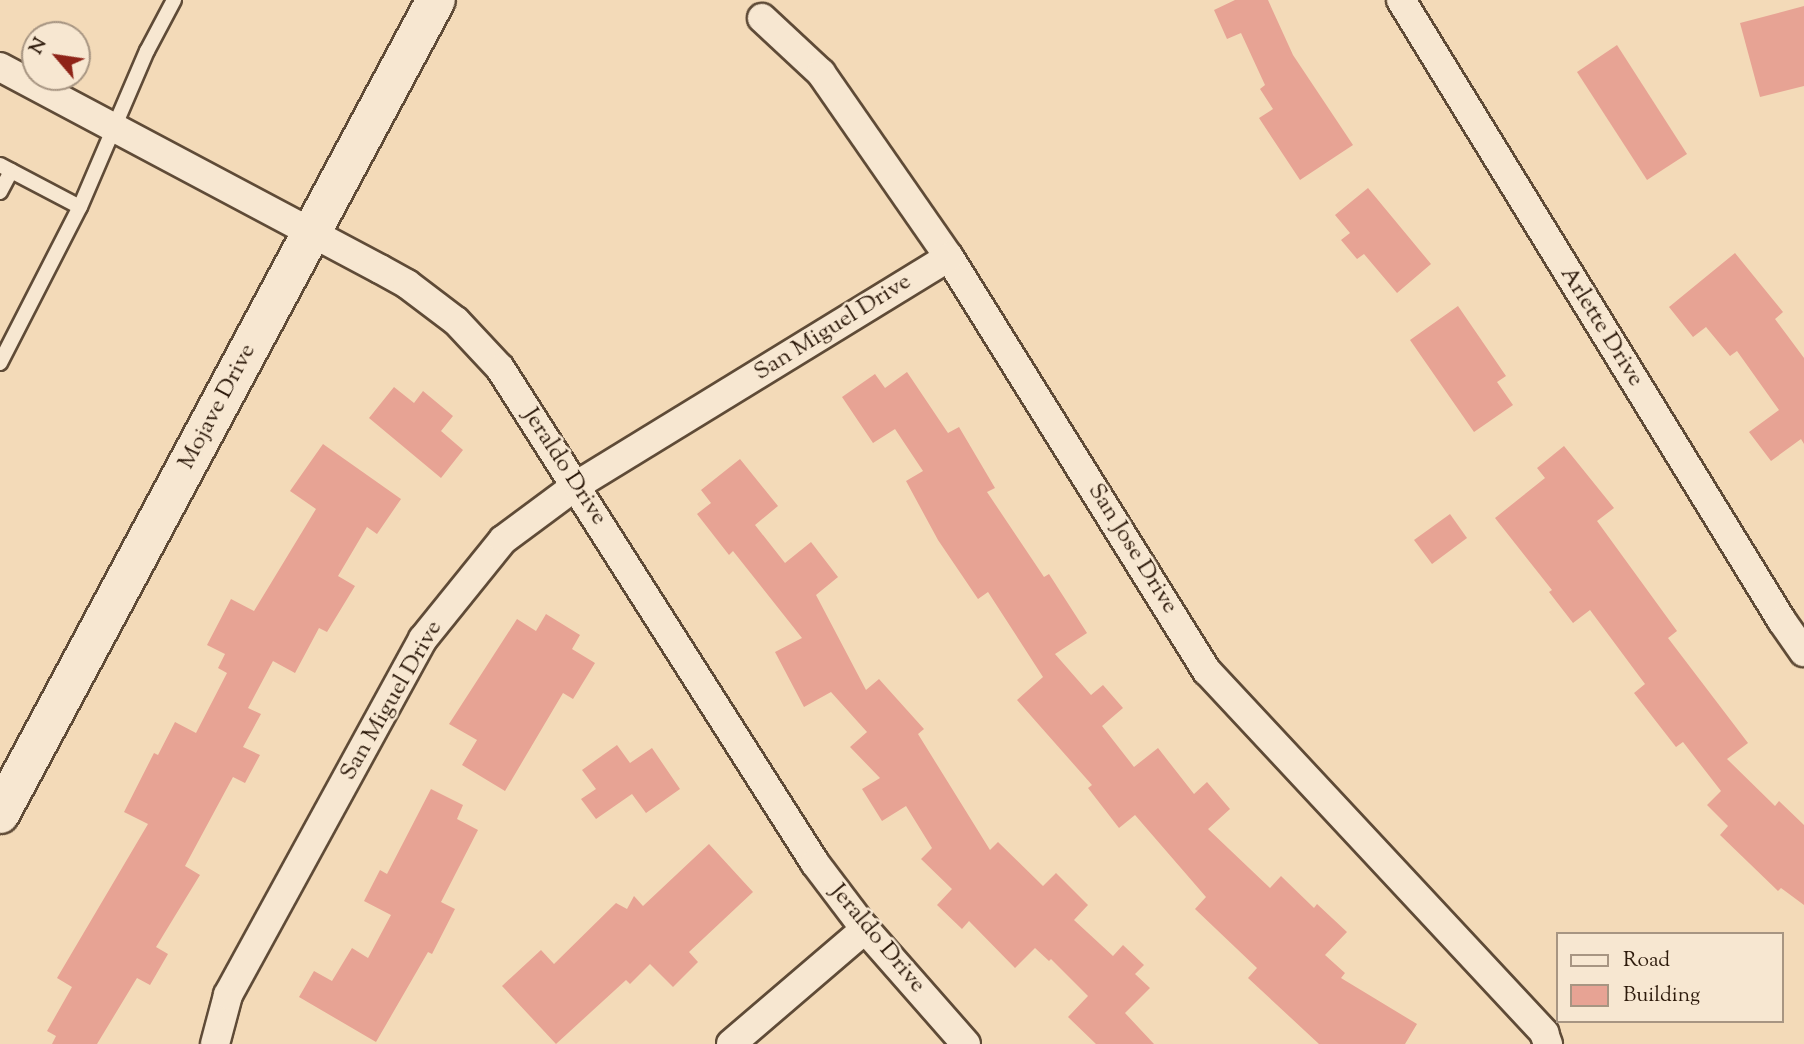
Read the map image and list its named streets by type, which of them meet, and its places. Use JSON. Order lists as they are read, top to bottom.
{
  "streets": {
    "main road": ["Mojave Drive"],
    "street": [
      "Arlette Drive",
      "San Miguel Drive",
      "Jeraldo Drive",
      "San Jose Drive"
    ]
  },
  "crossings": [
    ["San Miguel Drive", "Jeraldo Drive"],
    ["San Miguel Drive", "San Jose Drive"],
    ["Mojave Drive", "Jeraldo Drive"]
  ],
  "legend": ["Road", "Building"],
  "north": "top left"
}
